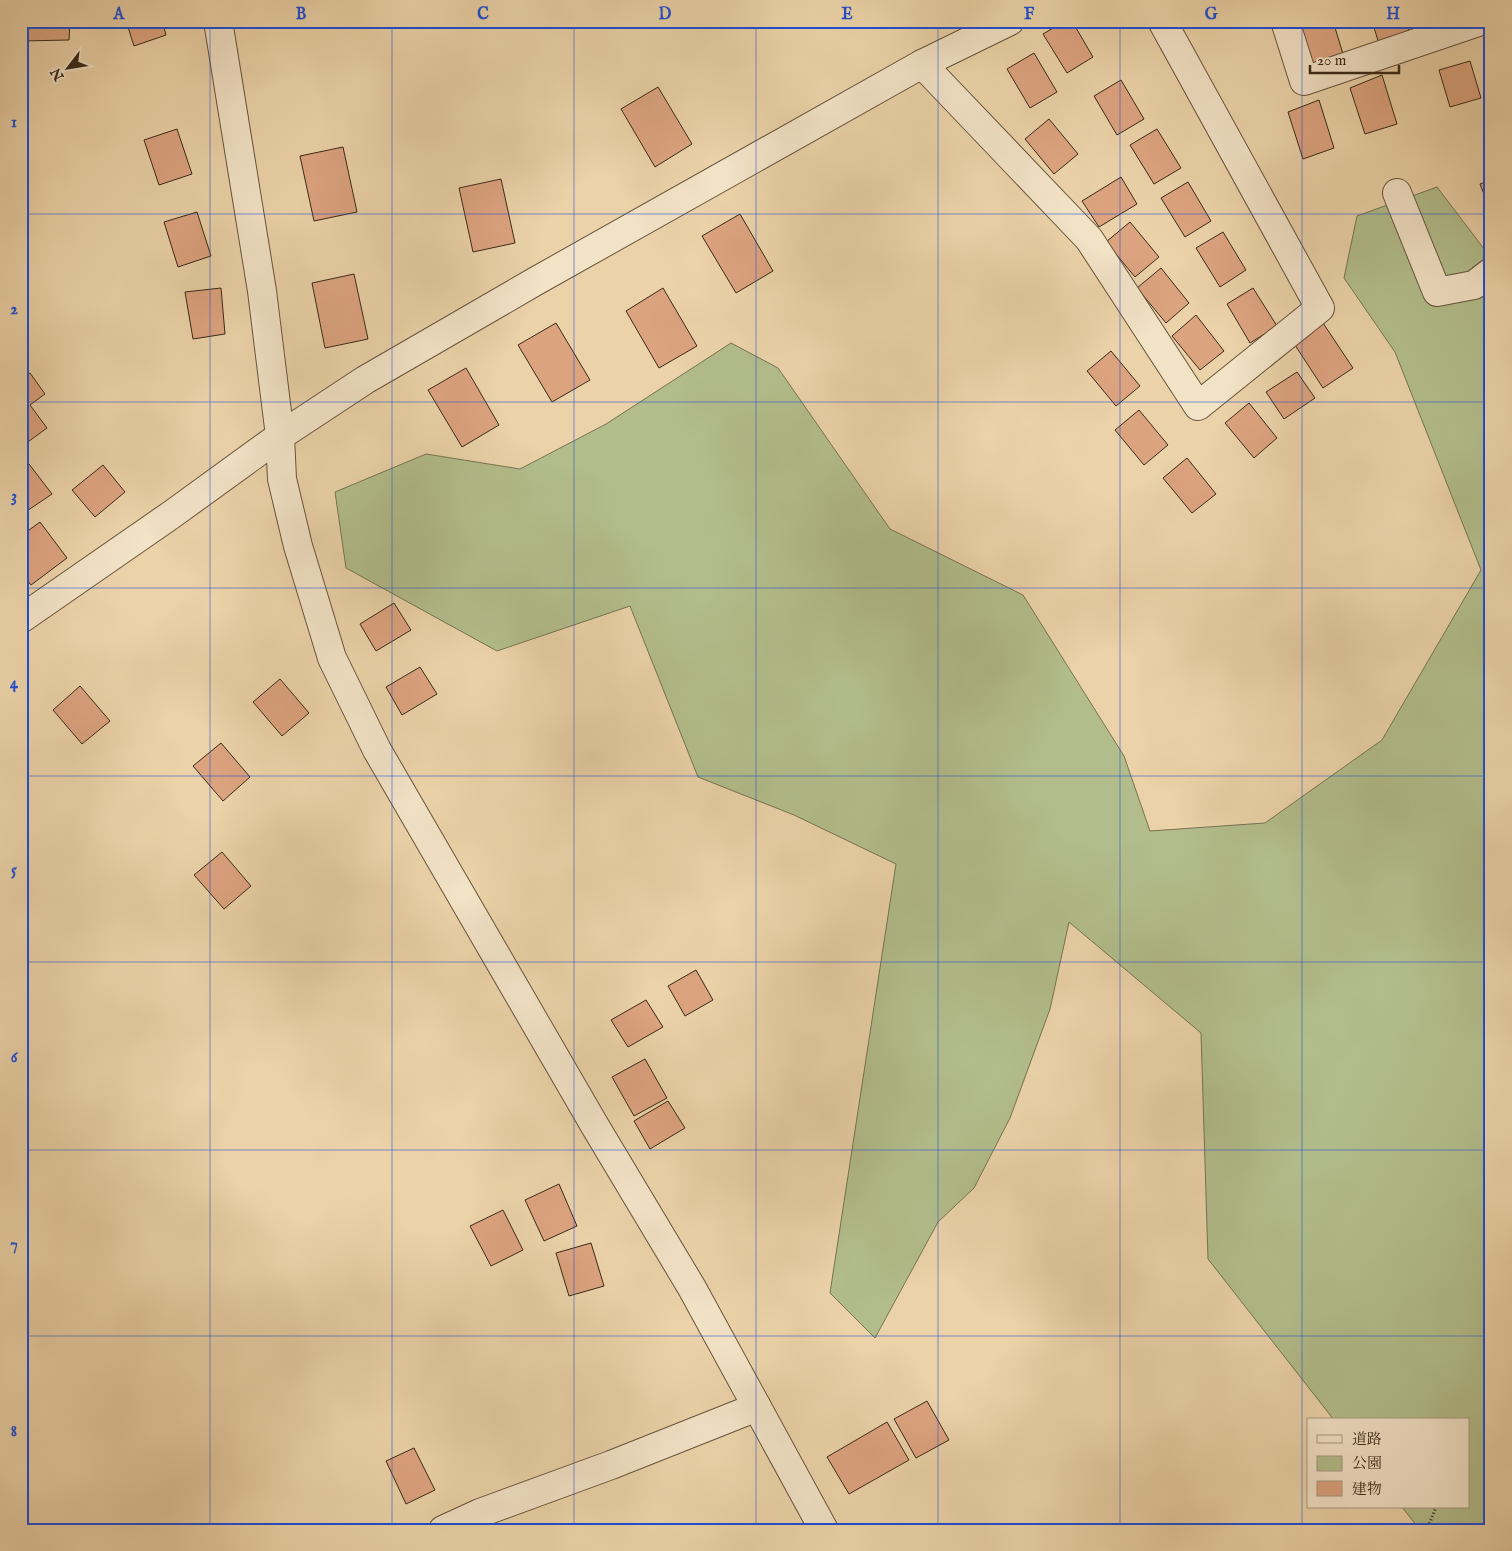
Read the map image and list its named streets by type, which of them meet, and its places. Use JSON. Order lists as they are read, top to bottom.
{
  "legend": ["道路", "公園", "建物"],
  "scale_bar": "20 m",
  "north": "bottom left",
  "grid": {
    "columns": [
      "A",
      "B",
      "C",
      "D",
      "E",
      "F",
      "G",
      "H"
    ],
    "rows": [
      "1",
      "2",
      "3",
      "4",
      "5",
      "6",
      "7",
      "8"
    ]
  }
}
